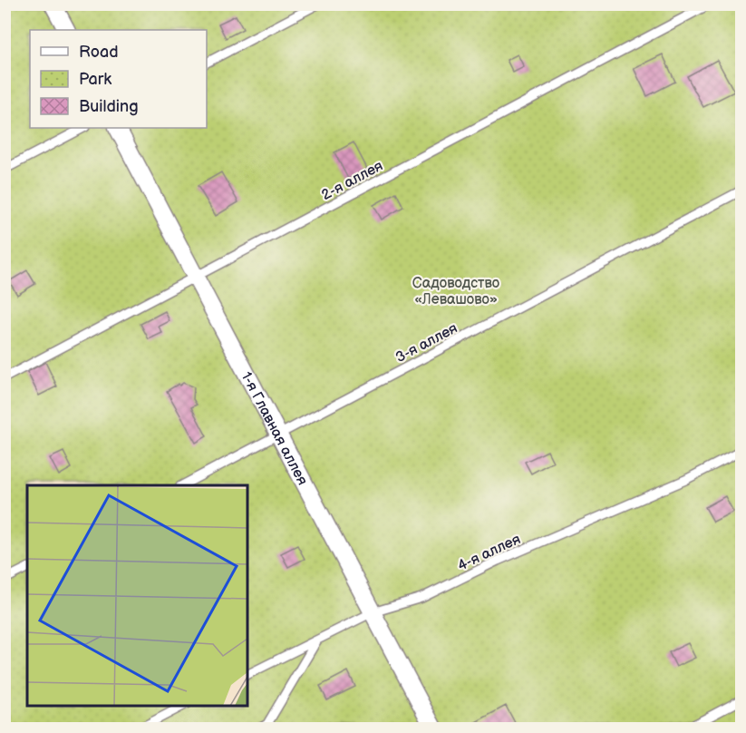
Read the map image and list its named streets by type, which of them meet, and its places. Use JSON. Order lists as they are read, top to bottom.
{
  "streets": {
    "street": ["1-я Главная аллея"],
    "lane": ["2-я аллея", "3-я аллея", "4-я аллея"]
  },
  "crossings": [
    ["2-я аллея", "1-я Главная аллея"],
    ["3-я аллея", "1-я Главная аллея"],
    ["1-я Главная аллея", "4-я аллея"]
  ],
  "parks": ["Садоводство «Левашово»"],
  "legend": ["Road", "Park", "Building"]
}
